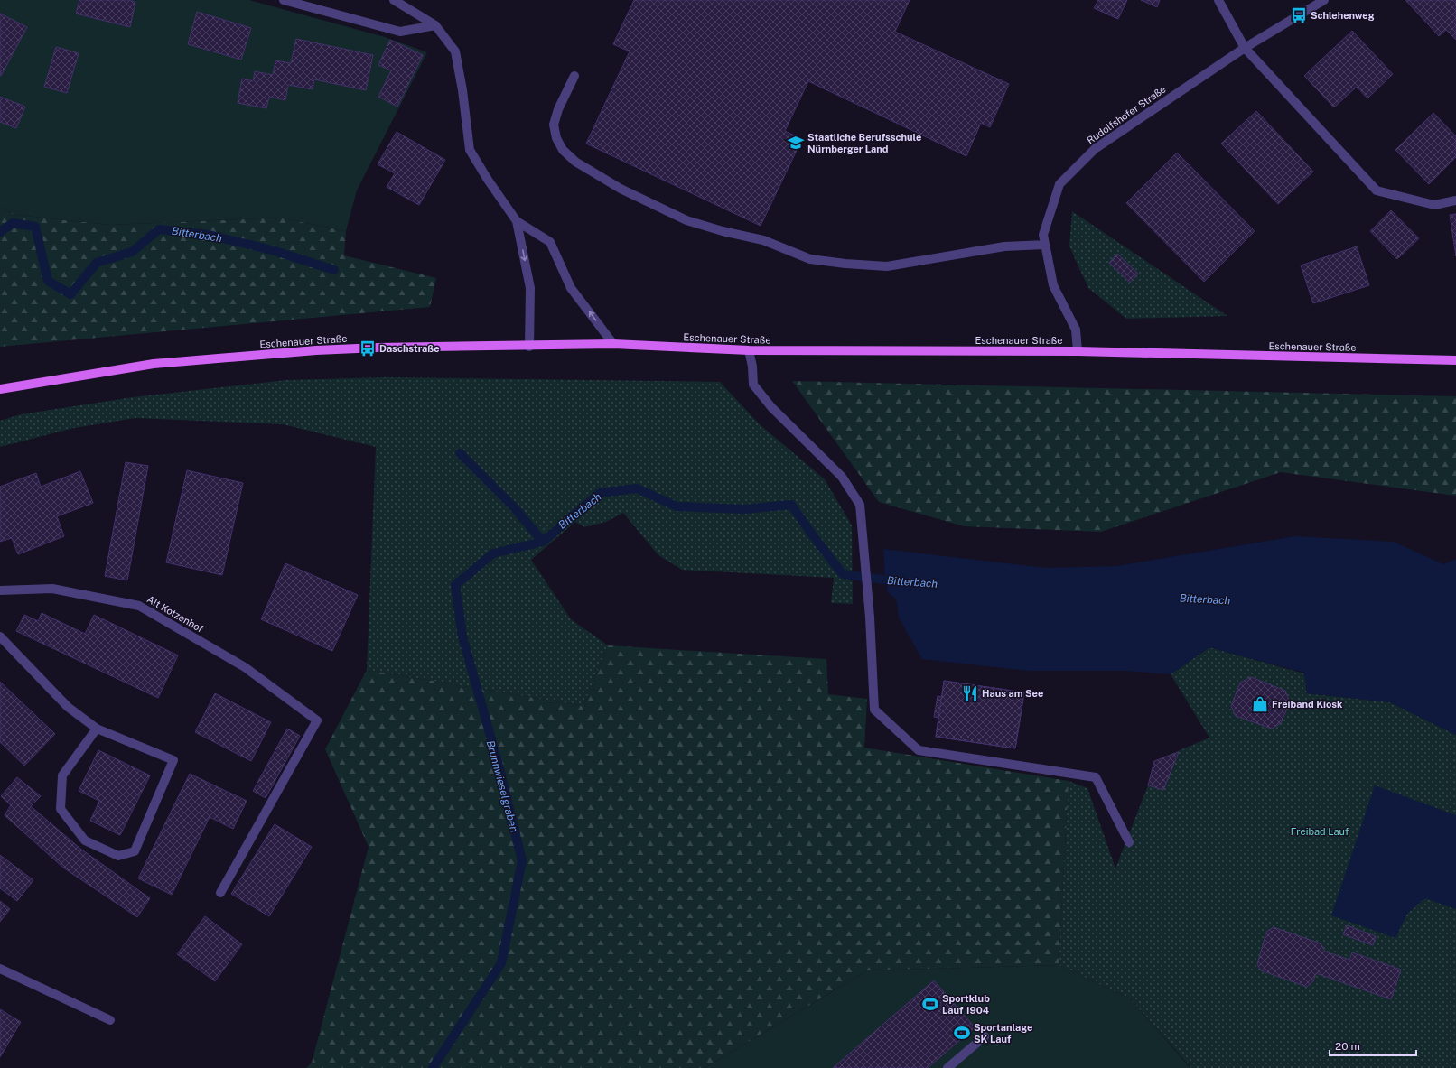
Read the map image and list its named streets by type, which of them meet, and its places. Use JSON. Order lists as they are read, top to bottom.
{
  "streets": {
    "main road": ["Eschenauer Straße"],
    "street": ["Rudolfshofer Straße", "Alt Kotzenhof"]
  },
  "crossings": [
    ["Rudolfshofer Straße", "Eschenauer Straße"]
  ],
  "water": ["Bitterbach", "Brunnwieselgraben"],
  "parks": ["Freibad Lauf"],
  "places": {
    "bus stop": ["Schlehenweg", "Daschstraße"],
    "school or university": ["Staatliche Berufsschule Nürnberger Land"],
    "restaurant": ["Haus am See"],
    "shop": ["Freiband Kiosk"],
    "sports": ["Sportklub Lauf 1904", "Sportanlage SK Lauf"]
  },
  "scale_bar": "20 m"
}
